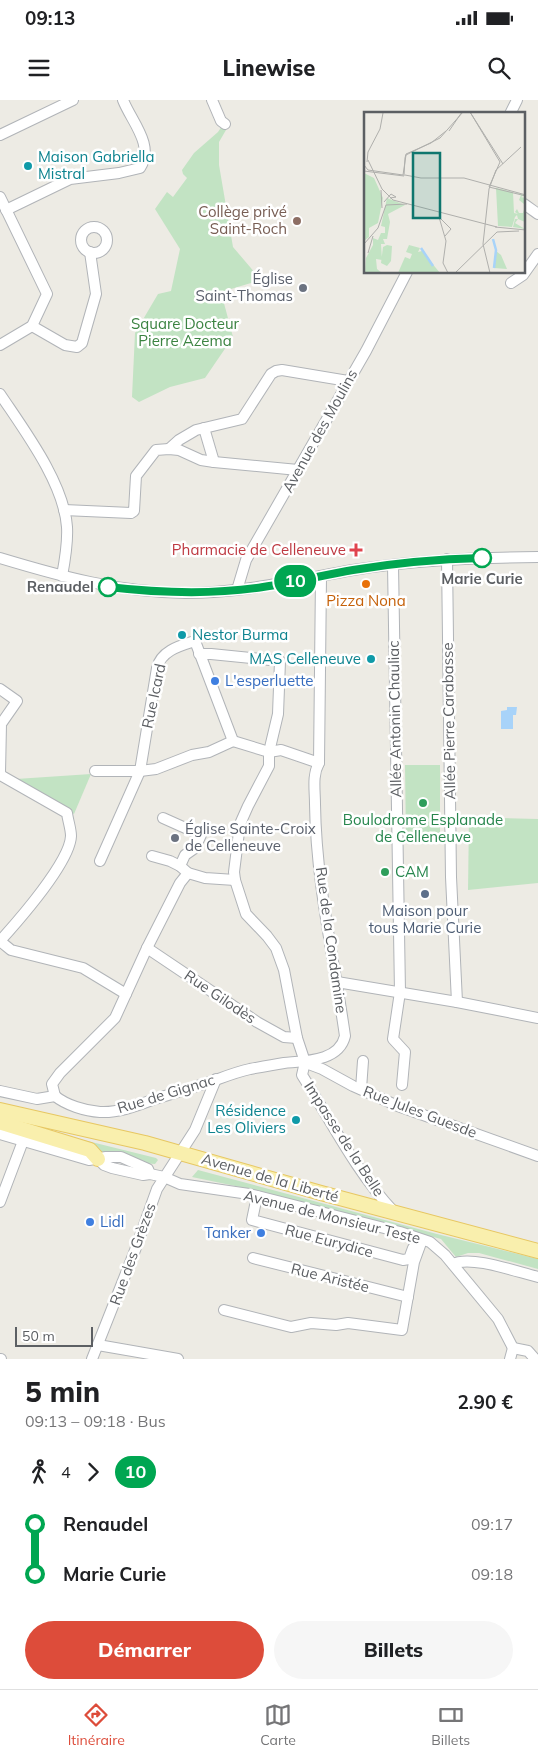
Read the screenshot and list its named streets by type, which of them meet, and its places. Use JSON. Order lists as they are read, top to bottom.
{
  "streets": {
    "main road": ["Avenue de la Liberté"],
    "street": [
      "Avenue des Moulins",
      "Rue Icard",
      "Allée Antonin Chauliac",
      "Allée Pierre Carabasse",
      "Rue de la Condamine",
      "Rue Gilodès",
      "Rue de Gignac",
      "Rue Jules Guesde",
      "Impasse de la Belle",
      "Avenue de Monsieur Teste",
      "Rue Eurydice",
      "Rue des Grèzes",
      "Rue Aristée"
    ]
  },
  "crossings": [
    ["Rue de la Condamine", "Rue de Gignac"],
    ["Rue de la Condamine", "Rue Jules Guesde"],
    ["Rue de la Condamine", "Impasse de la Belle"],
    ["Rue Gilodès", "Impasse de la Belle"],
    ["Rue de Gignac", "Rue Jules Guesde"],
    ["Rue de Gignac", "Impasse de la Belle"],
    ["Rue de Gignac", "Rue des Grèzes"],
    ["Rue Jules Guesde", "Impasse de la Belle"],
    ["Impasse de la Belle", "Avenue de la Liberté"],
    ["Avenue de la Liberté", "Rue des Grèzes"],
    ["Avenue de Monsieur Teste", "Rue Eurydice"],
    ["Avenue de Monsieur Teste", "Rue des Grèzes"]
  ],
  "parks": ["Square Docteur Pierre Azema"],
  "places": {
    "other": [
      "Maison Gabriella Mistral",
      "Collège privé Saint-Roch",
      "Église Saint-Thomas",
      "Marie Curie",
      "Pizza Nona",
      "Renaudel",
      "Nestor Burma",
      "MAS Celleneuve",
      "L'esperluette",
      "Boulodrome Esplanade de Celleneuve",
      "Église Sainte-Croix de Celleneuve",
      "CAM",
      "Maison pour tous Marie Curie",
      "Résidence Les Oliviers",
      "Lidl",
      "Tanker"
    ],
    "health": ["Pharmacie de Celleneuve"]
  },
  "lines": ["bus line 10"],
  "scale_bar": "50 m",
  "page": {
    "status": "09:13",
    "header": "Linewise",
    "on_map": "10",
    "scale": "50 m",
    "heading": ["5 min", "09:13 – 09:18 · Bus", "2.90 €"],
    "legs": ["4", "10"],
    "list": [
      {
        "name": "Renaudel",
        "value": "09:17"
      },
      {
        "name": "Marie Curie",
        "value": "09:18"
      }
    ],
    "buttons": ["Démarrer", "Billets"],
    "tabs": ["Itinéraire", "Carte", "Billets"]
  }
}
